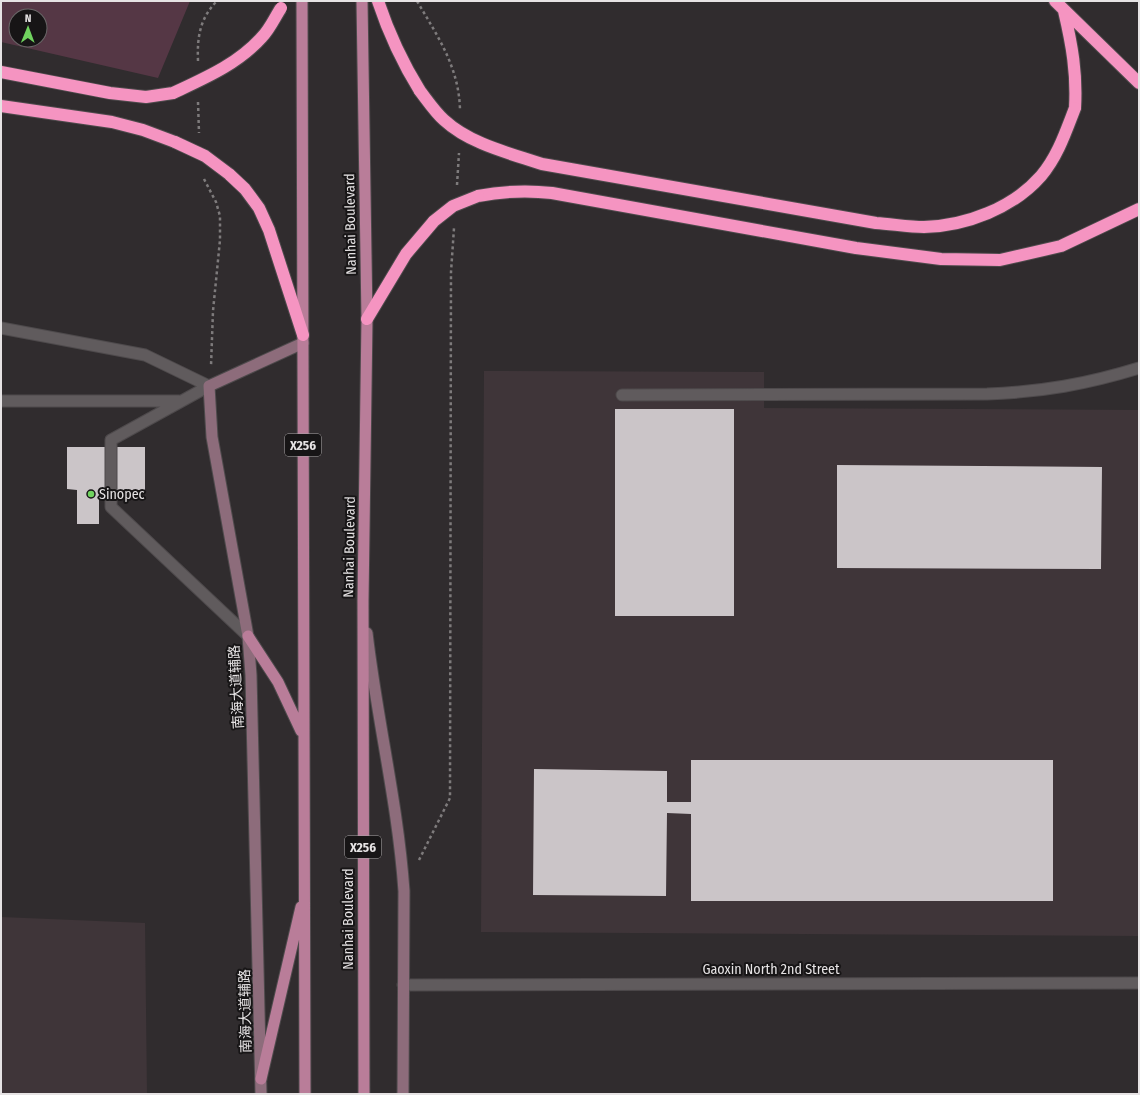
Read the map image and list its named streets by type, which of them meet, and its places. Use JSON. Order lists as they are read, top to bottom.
{
  "streets": {
    "main road": ["Nanhai Boulevard", "X256", "南海大道辅路"],
    "street": ["Gaoxin North 2nd Street"]
  },
  "places": ["Sinopec"],
  "north": "top"
}
